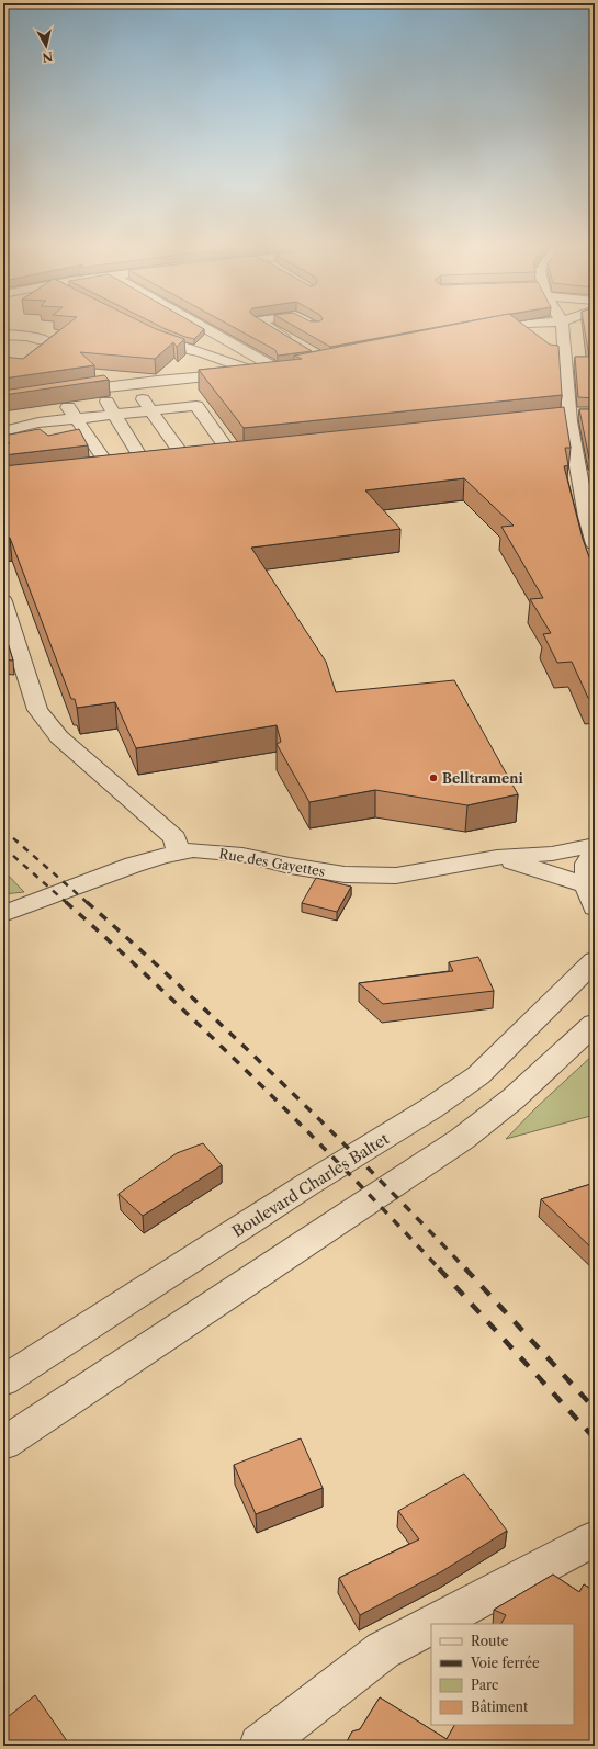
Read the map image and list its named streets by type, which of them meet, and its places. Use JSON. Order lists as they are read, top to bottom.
{
  "streets": {
    "street": ["Rue des Gayettes", "Boulevard Charles Baltet"]
  },
  "places": ["Belltrameni"],
  "legend": [
    "Route",
    "Voie ferrée",
    "Parc",
    "Bâtiment"
  ],
  "north": "bottom"
}
